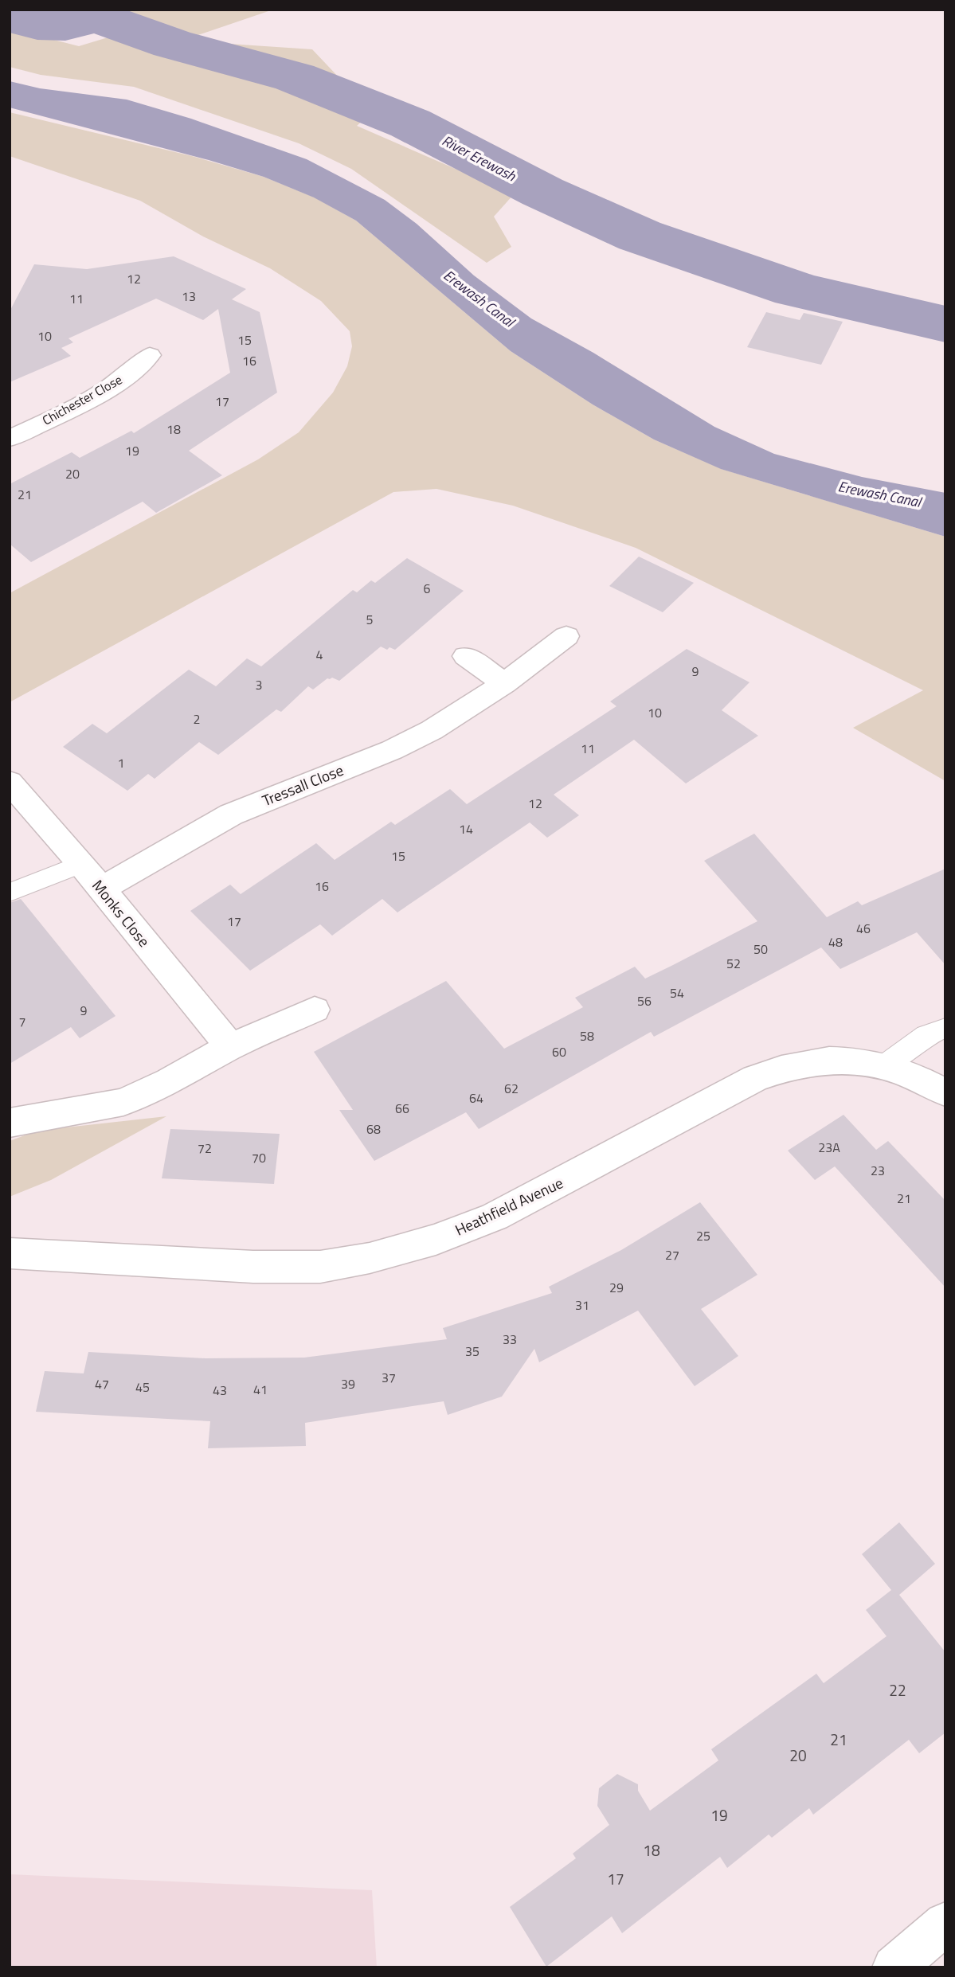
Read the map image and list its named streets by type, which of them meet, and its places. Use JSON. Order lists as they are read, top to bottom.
{
  "streets": {
    "street": [
      "Chichester Close",
      "Tressall Close",
      "Monks Close",
      "Heathfield Avenue"
    ]
  },
  "crossings": [
    ["Tressall Close", "Monks Close"]
  ],
  "water": ["River Erewash", "Erewash Canal"],
  "house_numbers": [
    "12",
    "13",
    "11",
    "10",
    "15",
    "16",
    "17",
    "18",
    "19",
    "20",
    "21",
    "6",
    "5",
    "4",
    "9",
    "3",
    "10",
    "2",
    "11",
    "1",
    "12",
    "14",
    "15",
    "16",
    "17",
    "46",
    "48",
    "50",
    "52",
    "54",
    "56",
    "9",
    "7",
    "58",
    "60",
    "62",
    "64",
    "66",
    "68",
    "23A",
    "72",
    "70",
    "23",
    "21",
    "25",
    "27",
    "29",
    "31",
    "33",
    "35",
    "37",
    "47",
    "39",
    "45",
    "41",
    "43",
    "22",
    "21",
    "20",
    "19",
    "18",
    "17"
  ]
}
